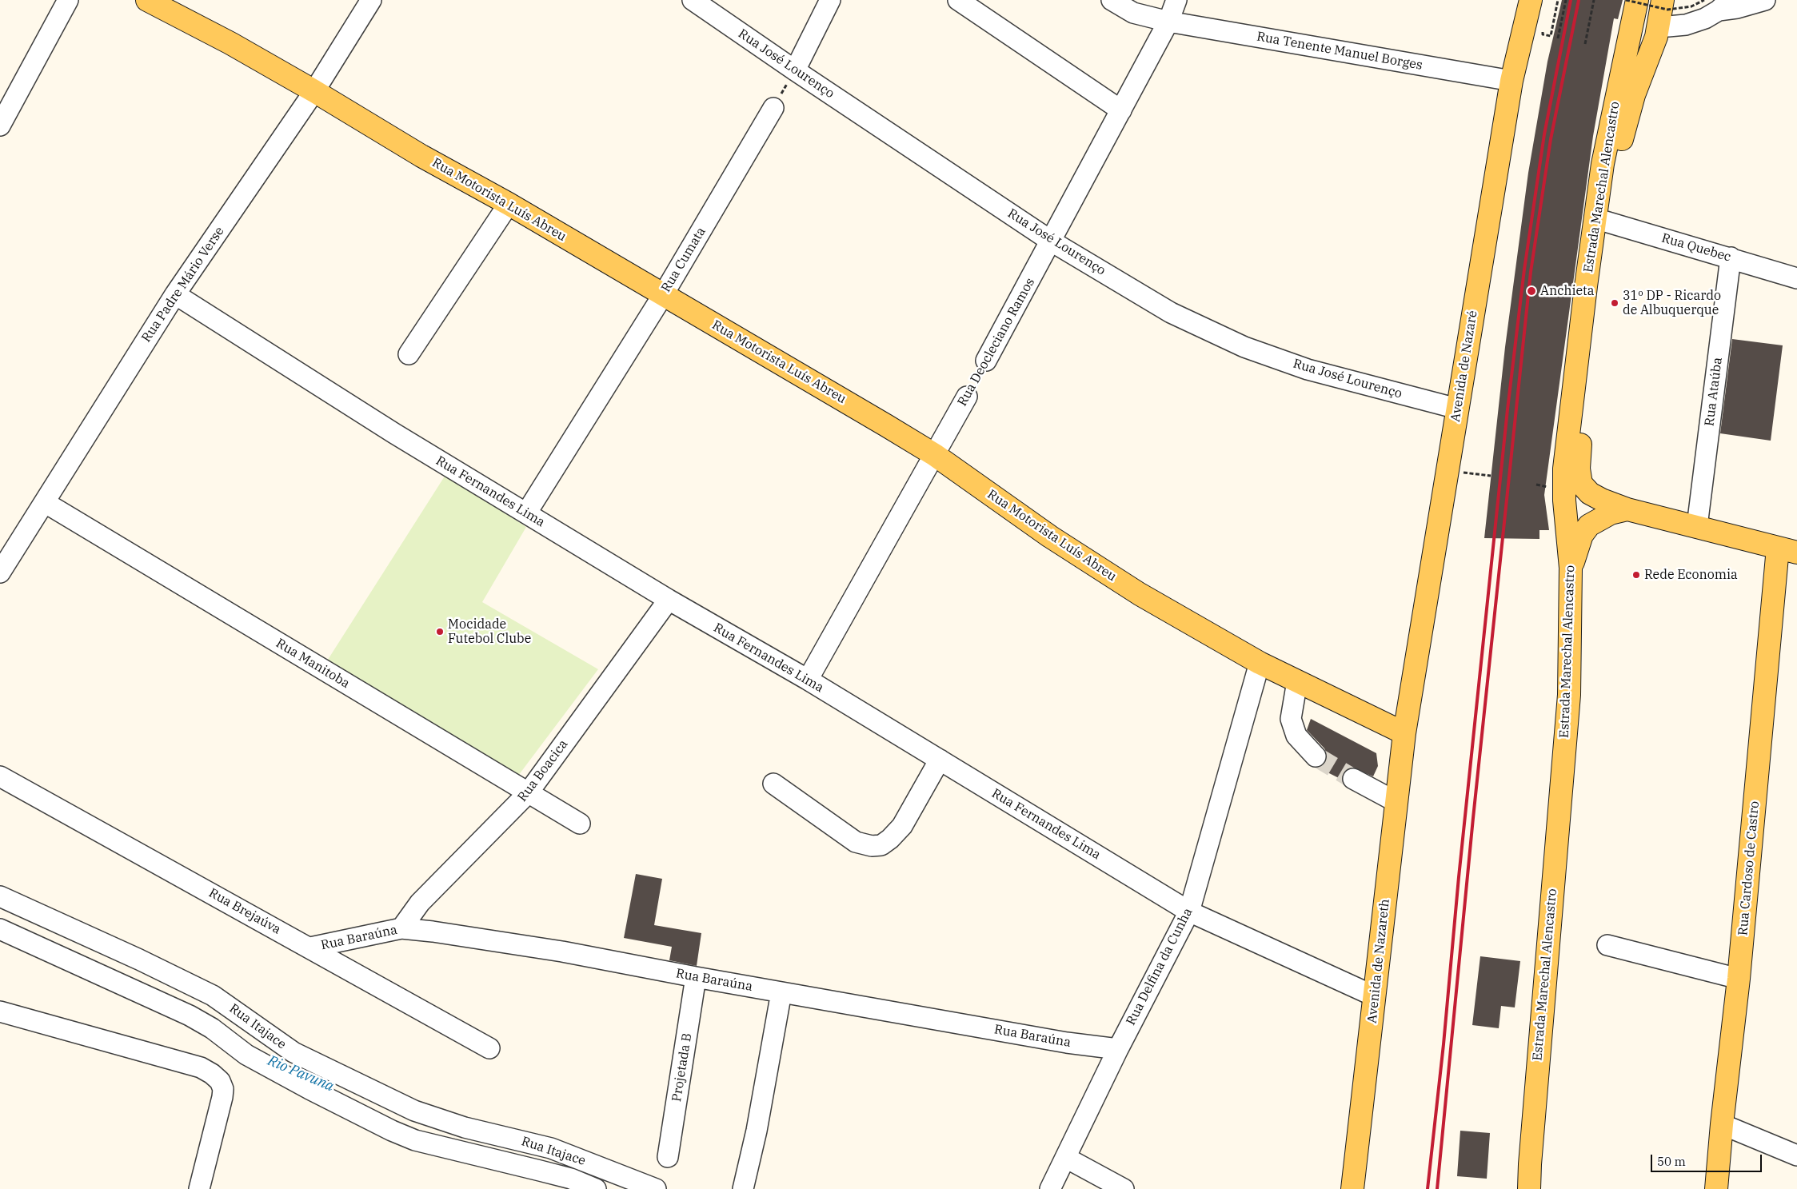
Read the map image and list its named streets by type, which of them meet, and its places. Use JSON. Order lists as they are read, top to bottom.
{
  "streets": {
    "main road": [
      "Estrada Marechal Alencastro",
      "Rua Motorista Luís Abreu",
      "Avenida de Nazaré",
      "Rua Cardoso de Castro",
      "Avenida de Nazareth"
    ],
    "street": [
      "Rua Tenente Manuel Borges",
      "Rua José Lourenço",
      "Rua Quebec",
      "Rua Cumata",
      "Rua Padre Mário Verse",
      "Rua Deocleciano Ramos",
      "Rua Ataúba",
      "Rua Fernandes Lima",
      "Rua Manitoba",
      "Rua Boacica",
      "Rua Brejaúva",
      "Rua Baraúna",
      "Rua Delfina da Cunha",
      "Rua Itajace",
      "Projetada B"
    ]
  },
  "crossings": [
    ["Rua Tenente Manuel Borges", "Rua Deocleciano Ramos"],
    ["Rua Tenente Manuel Borges", "Avenida de Nazaré"],
    ["Rua José Lourenço", "Rua Deocleciano Ramos"],
    ["Rua José Lourenço", "Avenida de Nazaré"],
    ["Estrada Marechal Alencastro", "Rua Quebec"],
    ["Estrada Marechal Alencastro", "Rua Ataúba"],
    ["Estrada Marechal Alencastro", "Rua Cardoso de Castro"],
    ["Rua Motorista Luís Abreu", "Rua Cumata"],
    ["Rua Motorista Luís Abreu", "Rua Padre Mário Verse"],
    ["Rua Motorista Luís Abreu", "Rua Deocleciano Ramos"],
    ["Rua Motorista Luís Abreu", "Avenida de Nazaré"],
    ["Rua Motorista Luís Abreu", "Avenida de Nazareth"],
    ["Rua Motorista Luís Abreu", "Rua Delfina da Cunha"],
    ["Rua Quebec", "Rua Ataúba"],
    ["Rua Cumata", "Rua Fernandes Lima"],
    ["Rua Padre Mário Verse", "Rua Fernandes Lima"],
    ["Rua Padre Mário Verse", "Rua Manitoba"],
    ["Rua Deocleciano Ramos", "Rua Fernandes Lima"],
    ["Avenida de Nazaré", "Avenida de Nazareth"],
    ["Rua Fernandes Lima", "Rua Boacica"],
    ["Rua Fernandes Lima", "Avenida de Nazareth"],
    ["Rua Fernandes Lima", "Rua Delfina da Cunha"],
    ["Rua Manitoba", "Rua Boacica"],
    ["Rua Boacica", "Rua Baraúna"],
    ["Rua Brejaúva", "Rua Baraúna"],
    ["Rua Baraúna", "Rua Delfina da Cunha"],
    ["Rua Baraúna", "Projetada B"]
  ],
  "water": ["Rio Pavuna"],
  "places": [
    "Anchieta",
    "31º DP - Ricardo de Albuquerque",
    "Rede Economia",
    "Mocidade Futebol Clube"
  ],
  "scale_bar": "50 m"
}
